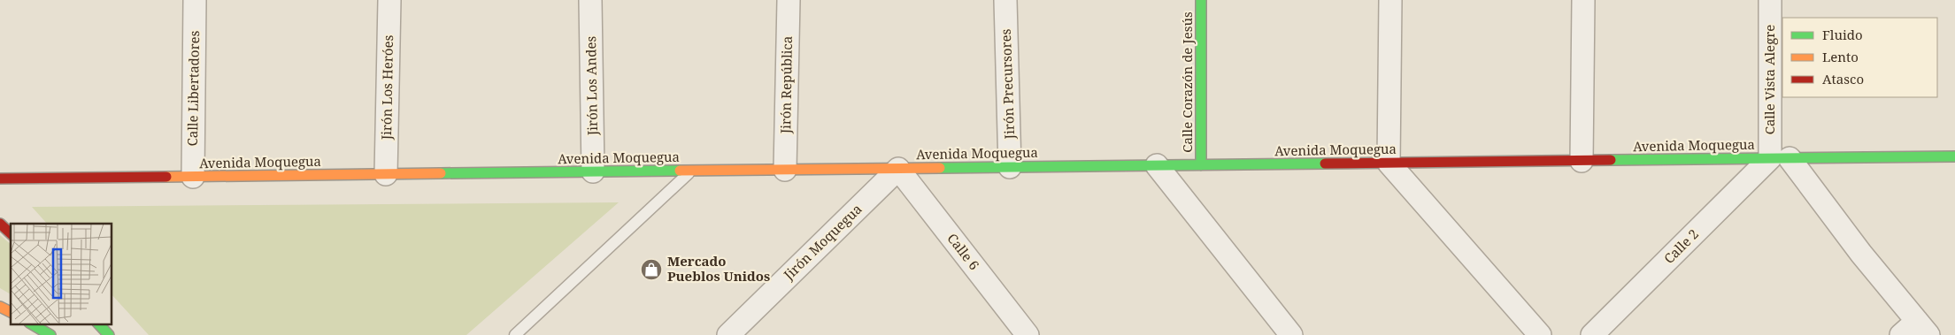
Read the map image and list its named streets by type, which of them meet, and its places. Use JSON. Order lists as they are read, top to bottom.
{
  "streets": {
    "main road": ["Calle Corazón de Jesús", "Avenida Moquegua"],
    "street": [
      "Calle Vista Alegre",
      "Jirón Precursores",
      "Jirón República",
      "Jirón Los Andes",
      "Jirón Los Heróes",
      "Calle Libertadores",
      "Jirón Moquegua",
      "Calle 2",
      "Calle 6"
    ]
  },
  "crossings": [
    ["Calle Vista Alegre", "Avenida Moquegua"],
    ["Calle Vista Alegre", "Calle 2"],
    ["Calle Corazón de Jesús", "Avenida Moquegua"],
    ["Jirón Precursores", "Avenida Moquegua"],
    ["Jirón República", "Avenida Moquegua"],
    ["Jirón Los Andes", "Avenida Moquegua"],
    ["Jirón Los Heróes", "Avenida Moquegua"],
    ["Calle Libertadores", "Avenida Moquegua"],
    ["Avenida Moquegua", "Jirón Moquegua"],
    ["Avenida Moquegua", "Calle 2"],
    ["Avenida Moquegua", "Calle 6"],
    ["Jirón Moquegua", "Calle 6"]
  ],
  "places": {
    "shop": ["Mercado Pueblos Unidos"]
  },
  "legend": ["Fluido", "Lento", "Atasco"]
}
